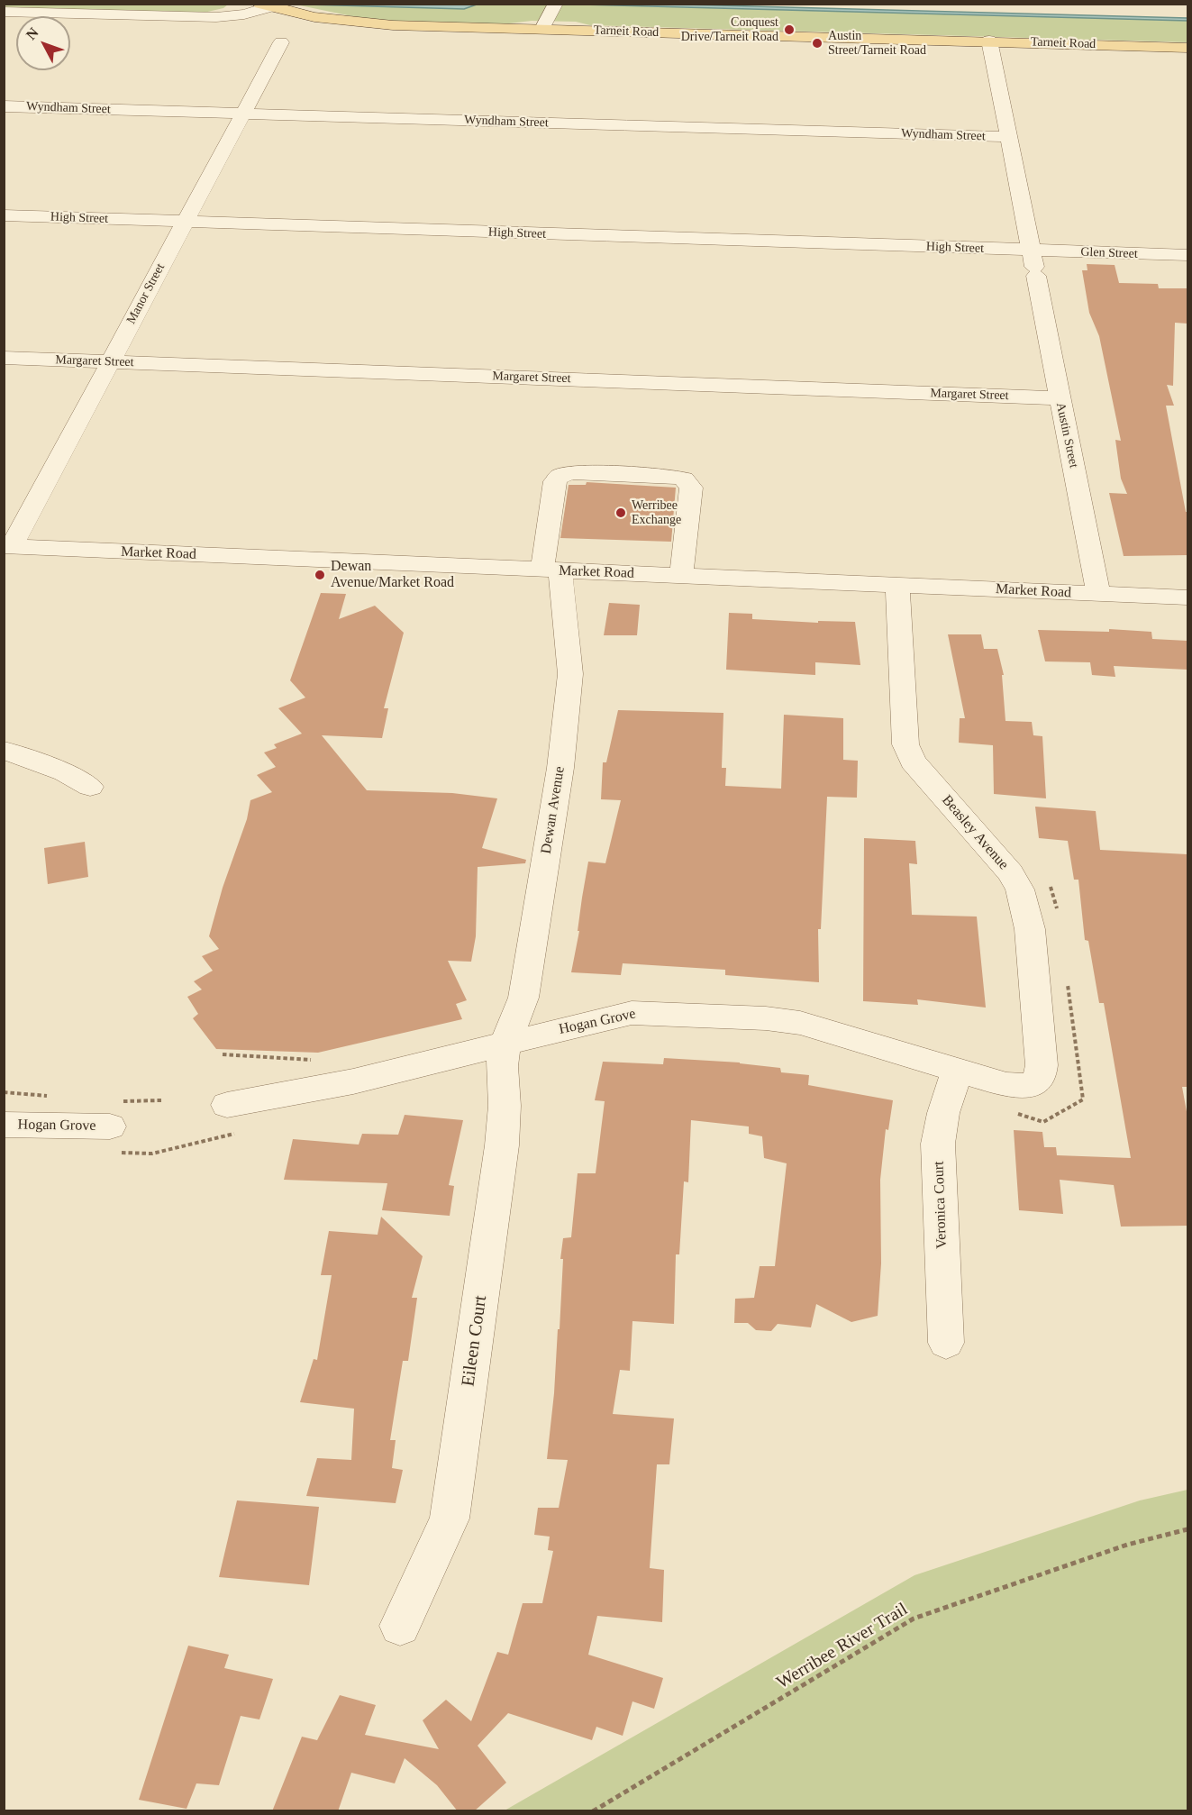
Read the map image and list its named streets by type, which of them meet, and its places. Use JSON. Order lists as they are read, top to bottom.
{
  "streets": {
    "main road": ["Tarneit Road"],
    "street": [
      "Wyndham Street",
      "High Street",
      "Glen Street",
      "Manor Street",
      "Margaret Street",
      "Austin Street",
      "Market Road",
      "Dewan Avenue",
      "Beasley Avenue",
      "Hogan Grove",
      "Veronica Court",
      "Eileen Court"
    ],
    "path": ["Werribee River Trail"]
  },
  "crossings": [
    ["Tarneit Road", "Austin Street"],
    ["Wyndham Street", "Manor Street"],
    ["Wyndham Street", "Austin Street"],
    ["High Street", "Glen Street"],
    ["High Street", "Manor Street"],
    ["High Street", "Austin Street"],
    ["Glen Street", "Austin Street"],
    ["Manor Street", "Margaret Street"],
    ["Manor Street", "Market Road"],
    ["Margaret Street", "Austin Street"],
    ["Austin Street", "Market Road"],
    ["Market Road", "Dewan Avenue"],
    ["Market Road", "Beasley Avenue"],
    ["Dewan Avenue", "Hogan Grove"],
    ["Dewan Avenue", "Eileen Court"],
    ["Beasley Avenue", "Hogan Grove"],
    ["Hogan Grove", "Veronica Court"],
    ["Hogan Grove", "Eileen Court"]
  ],
  "places": [
    "Conquest Drive/Tarneit Road",
    "Austin Street/Tarneit Road",
    "Werribee Exchange",
    "Dewan Avenue/Market Road"
  ],
  "north": "top left"
}
